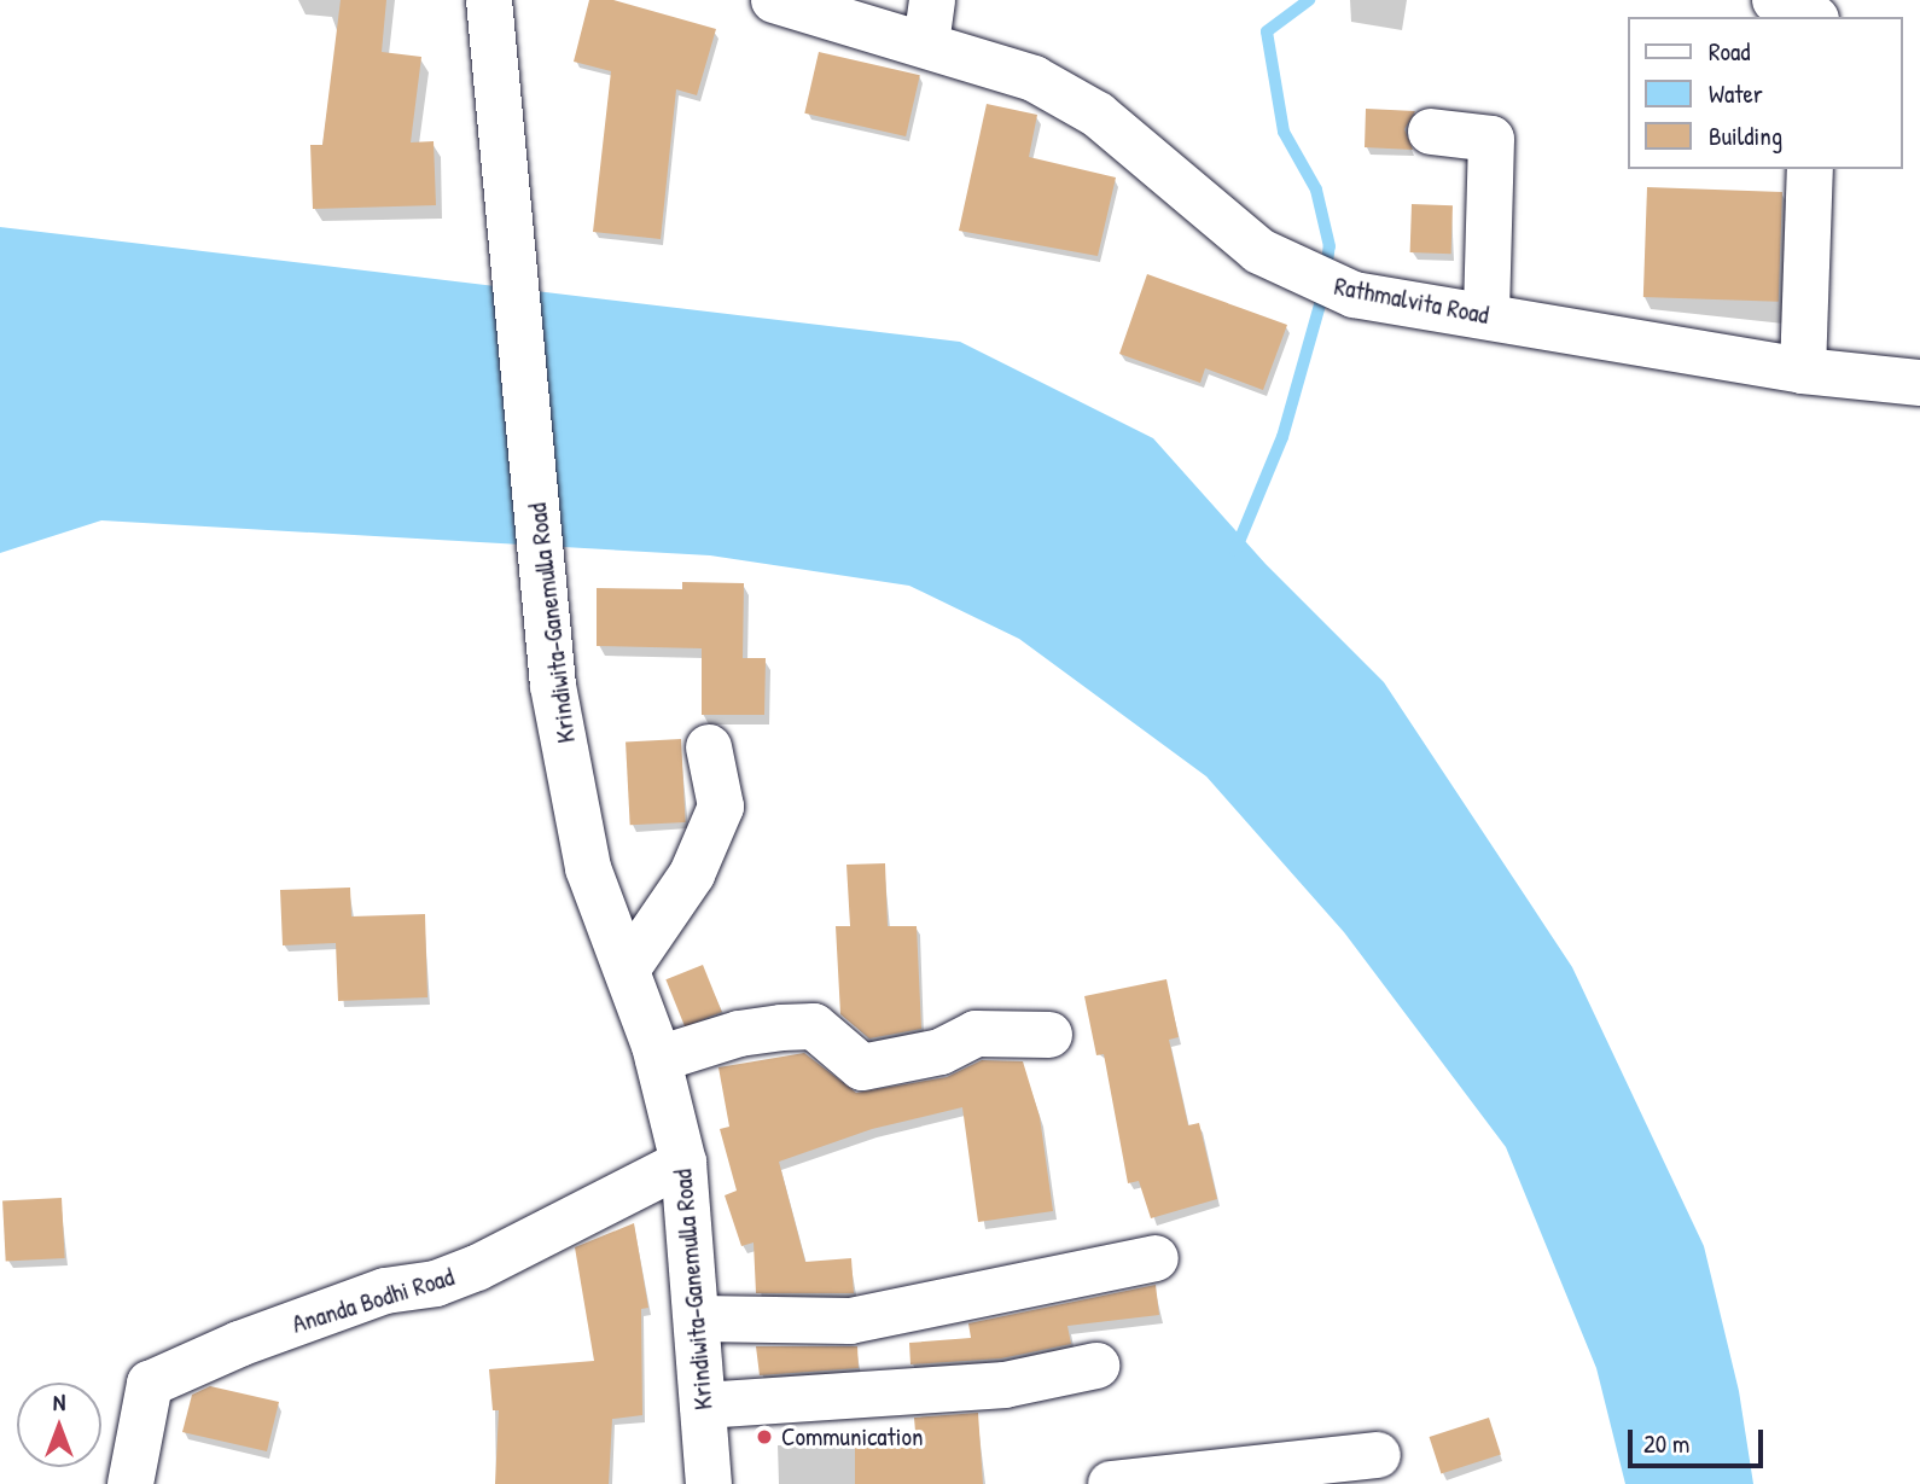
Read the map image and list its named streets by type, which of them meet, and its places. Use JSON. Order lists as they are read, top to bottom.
{
  "streets": {
    "street": ["Rathmalvita Road", "Krindiwita-Ganemulla Road", "Ananda Bodhi Road"]
  },
  "crossings": [
    ["Krindiwita-Ganemulla Road", "Ananda Bodhi Road"]
  ],
  "places": ["Communication"],
  "legend": ["Road", "Water", "Building"],
  "scale_bar": "20 m",
  "north": "top"
}
